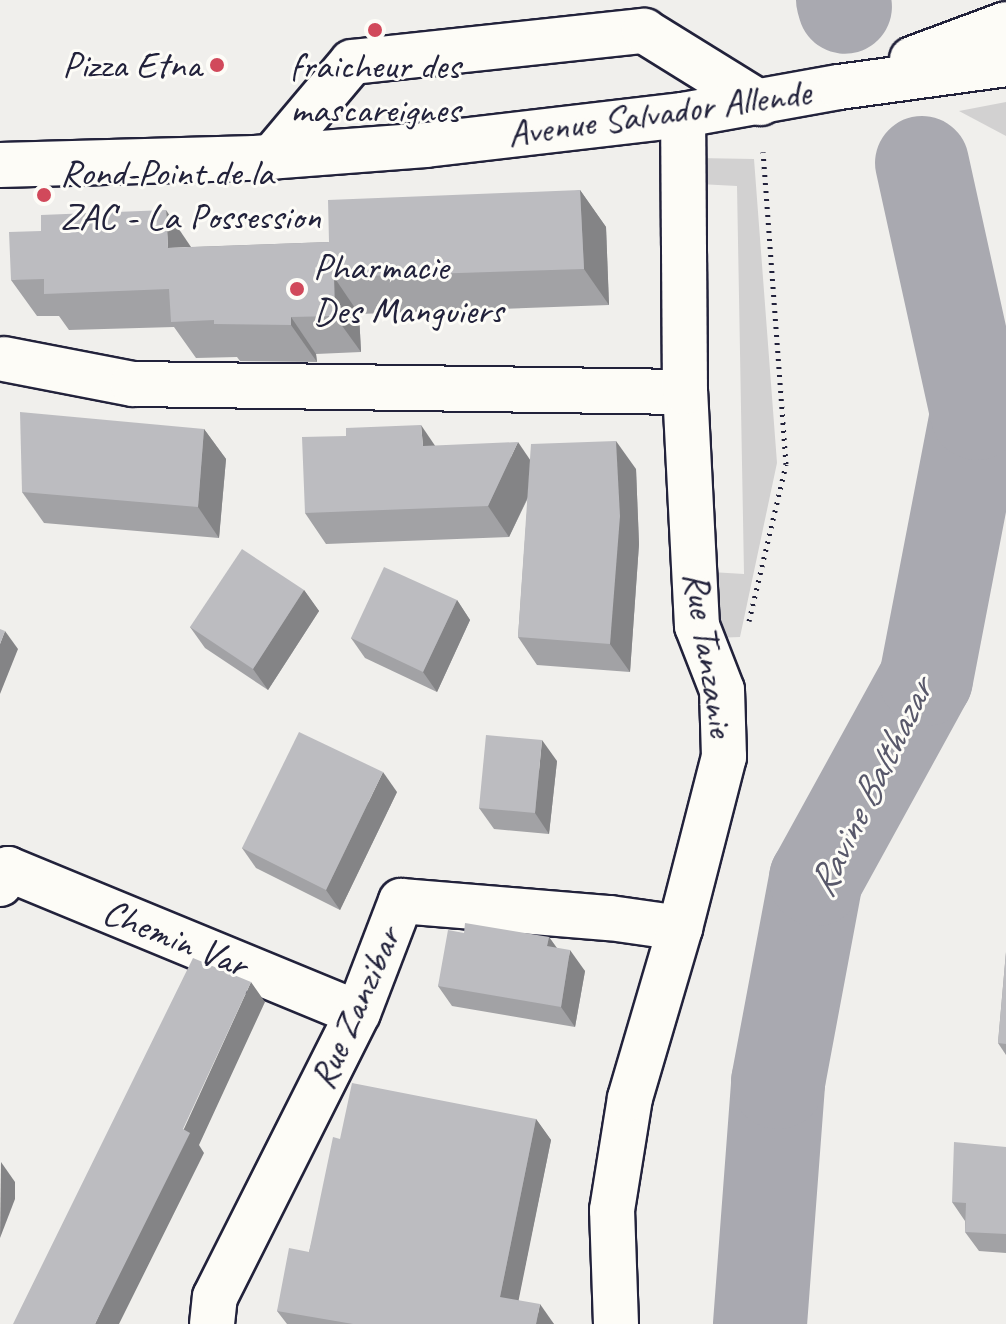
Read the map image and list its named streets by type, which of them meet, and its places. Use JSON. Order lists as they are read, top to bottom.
{
  "streets": {
    "street": [
      "Avenue Salvador Allende",
      "Rue Tanzanie",
      "Chemin Var",
      "Rue Zanzibar"
    ]
  },
  "crossings": [
    ["Avenue Salvador Allende", "Rue Tanzanie"],
    ["Rue Tanzanie", "Rue Zanzibar"],
    ["Chemin Var", "Rue Zanzibar"]
  ],
  "water": ["Ravine Balthazar"],
  "places": [
    "fraicheur des mascareignes",
    "Pizza Etna",
    "Rond-Point de la ZAC - La Possession",
    "Pharmacie Des Manguiers"
  ]
}
